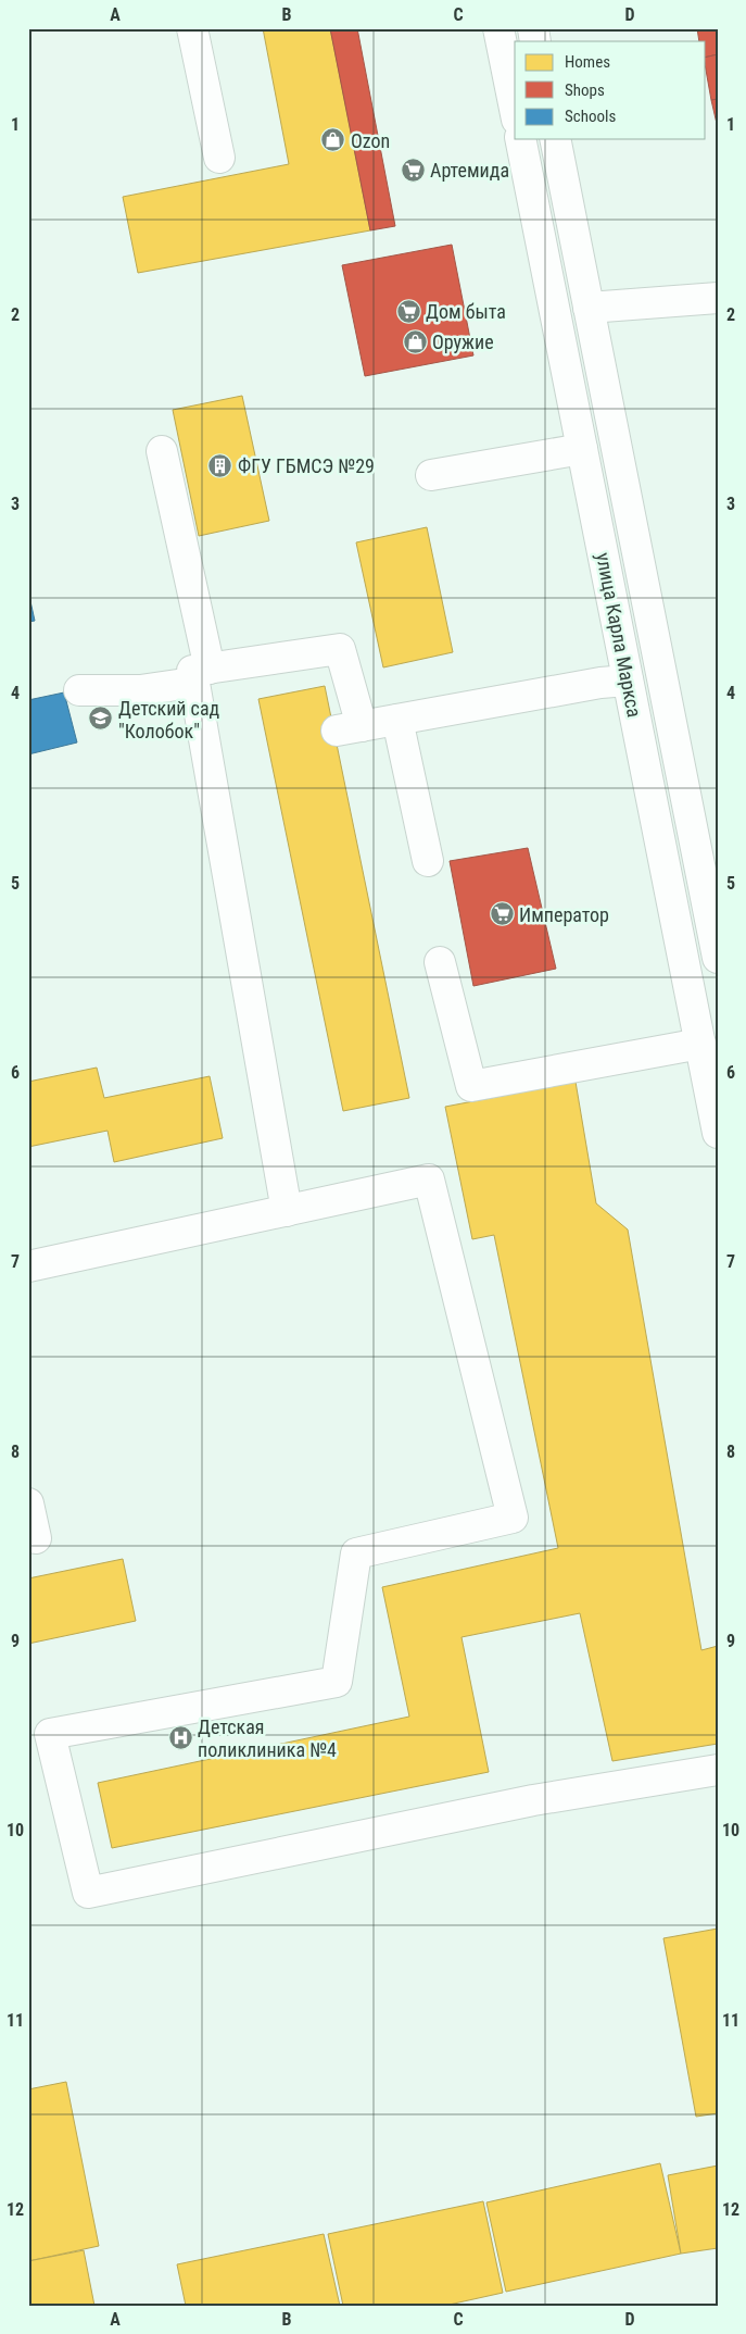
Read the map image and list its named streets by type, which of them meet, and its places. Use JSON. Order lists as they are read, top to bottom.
{
  "streets": {
    "street": ["улица Карла Маркса"]
  },
  "places": {
    "shop": ["Ozon", "Оружие"],
    "supermarket": ["Артемида", "Дом быта", "Император"],
    "building": ["ФГУ ГБМСЭ №29"],
    "school or university": ["Детский сад \"Колобок\""],
    "hospital": ["Детская поликлиника №4"]
  },
  "legend": ["Homes", "Shops", "Schools"],
  "grid": {
    "columns": [
      "A",
      "B",
      "C",
      "D"
    ],
    "rows": [
      "1",
      "2",
      "3",
      "4",
      "5",
      "6",
      "7",
      "8",
      "9",
      "10",
      "11",
      "12"
    ]
  }
}
